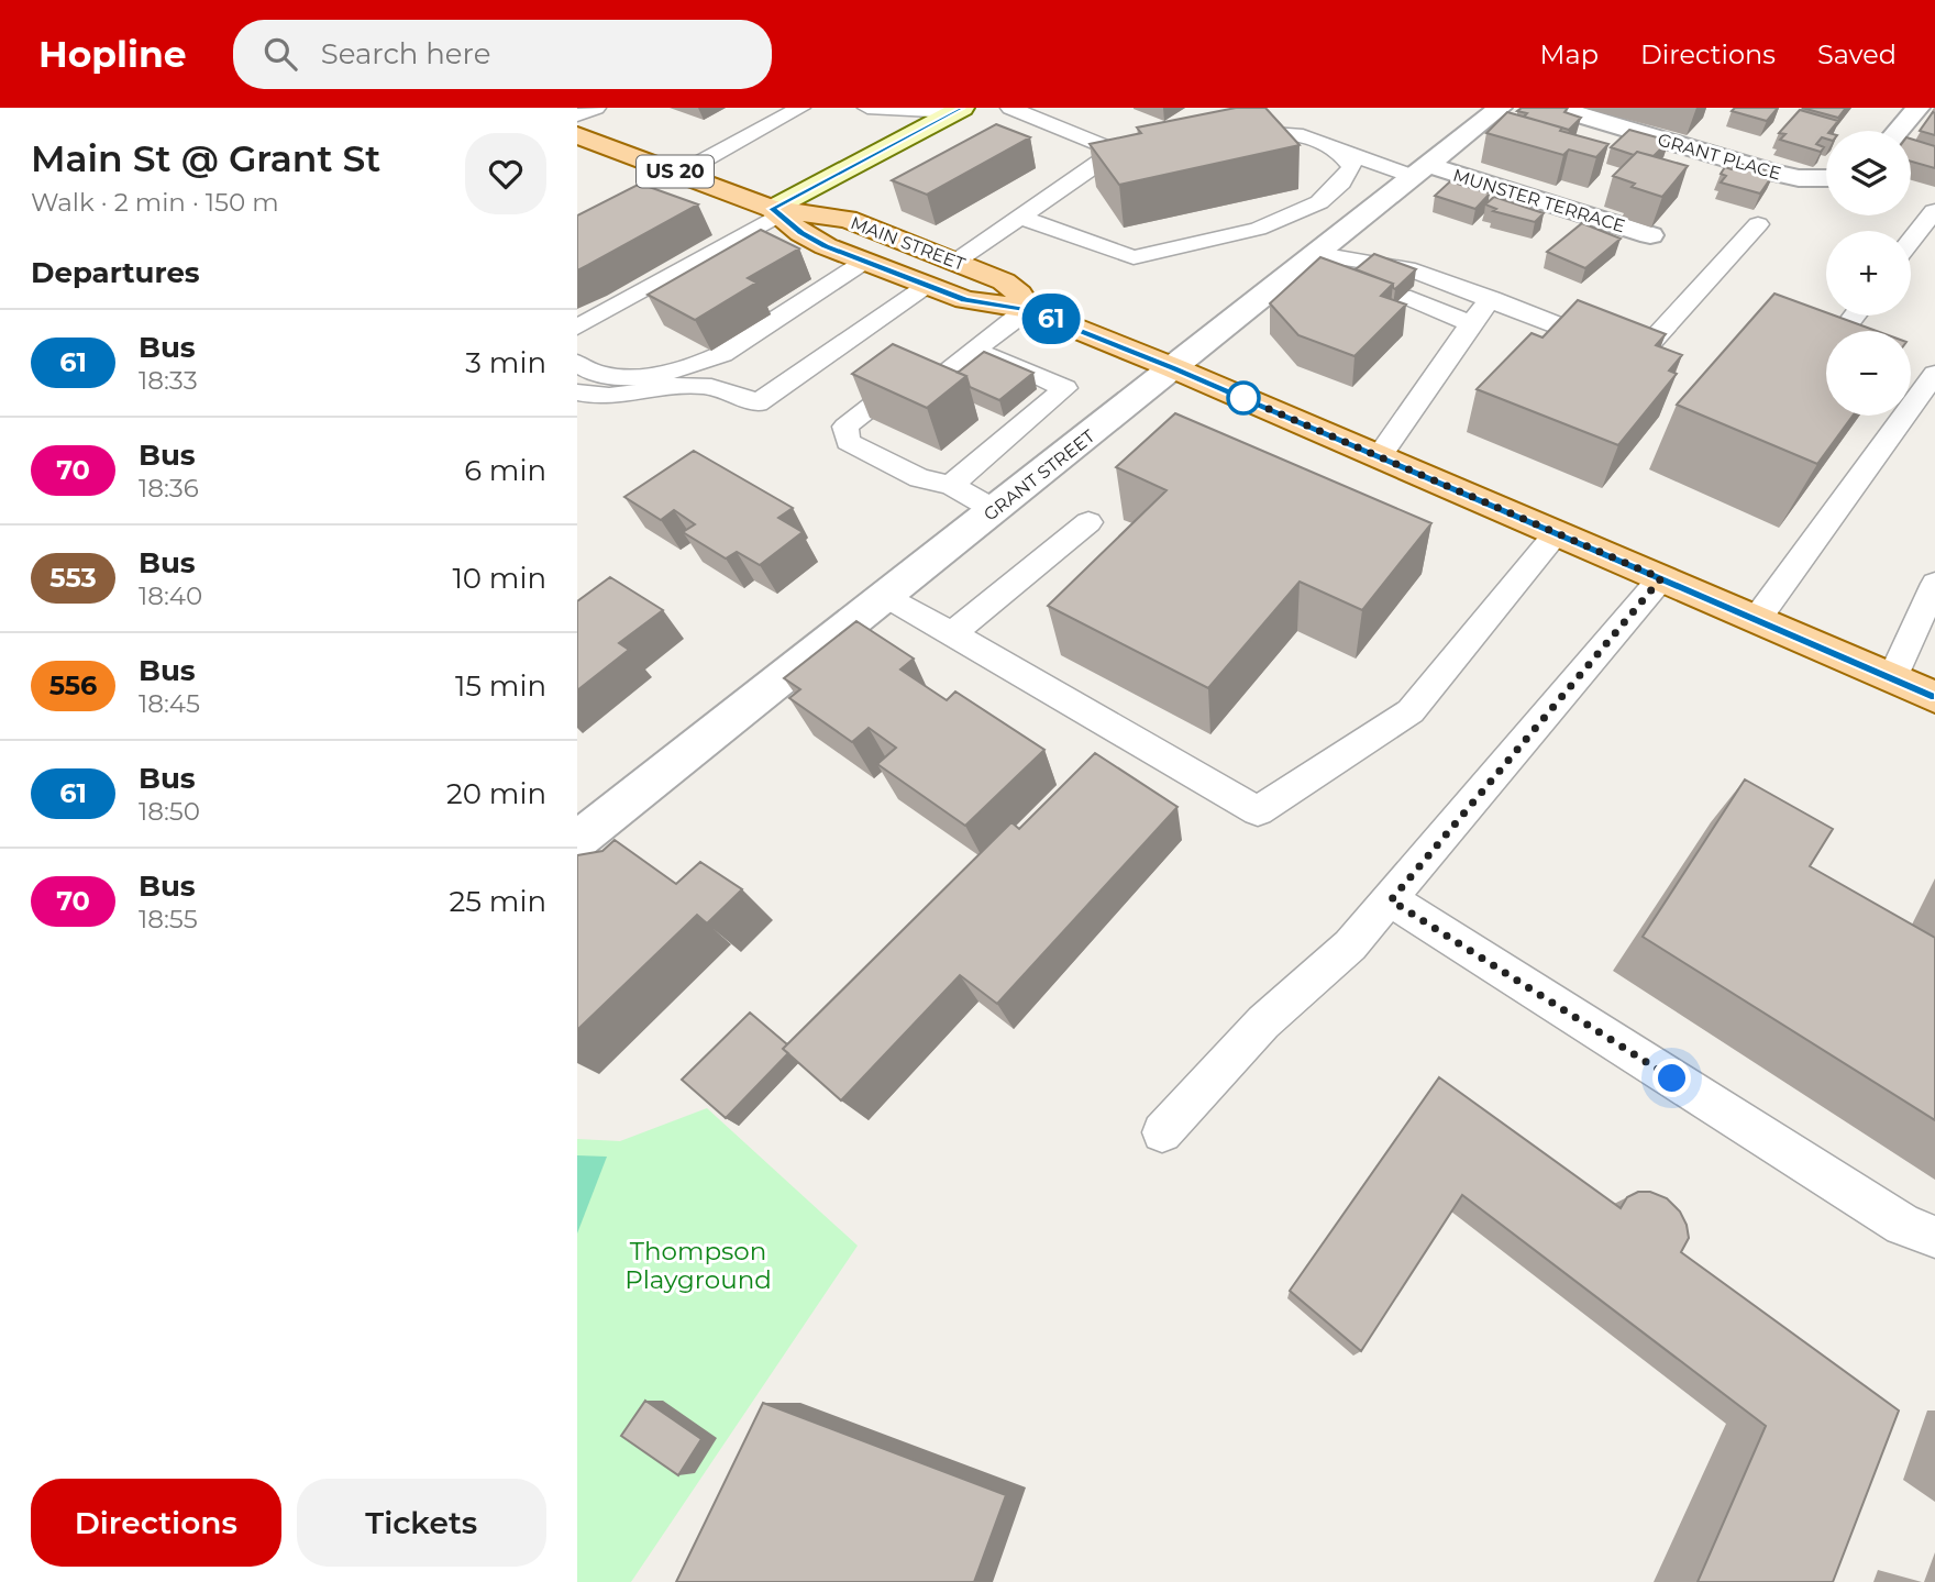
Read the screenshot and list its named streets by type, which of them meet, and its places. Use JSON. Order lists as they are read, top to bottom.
{
  "streets": {
    "main road": ["US 20", "MAIN STREET"],
    "street": ["GRANT PLACE", "MUNSTER TERRACE", "GRANT STREET"]
  },
  "crossings": [
    ["MUNSTER TERRACE", "GRANT STREET"],
    ["MAIN STREET", "GRANT STREET"]
  ],
  "parks": ["Thompson Playground"],
  "lines": ["bus line 61"],
  "page": {
    "header": "Hopline",
    "search": "Search here",
    "nav": ["Map", "Directions", "Saved"],
    "heading": [
      ["Main St @ Grant St", "Walk · 2 min · 150 m"],
      "Departures"
    ],
    "on_map": "61",
    "map_buttons": ["+", "−"],
    "list": [
      {
        "mark": "61",
        "name": "Bus",
        "note": "18:33",
        "value": "3 min"
      },
      {
        "mark": "70",
        "name": "Bus",
        "note": "18:36",
        "value": "6 min"
      },
      {
        "mark": "553",
        "name": "Bus",
        "note": "18:40",
        "value": "10 min"
      },
      {
        "mark": "556",
        "name": "Bus",
        "note": "18:45",
        "value": "15 min"
      },
      {
        "mark": "61",
        "name": "Bus",
        "note": "18:50",
        "value": "20 min"
      },
      {
        "mark": "70",
        "name": "Bus",
        "note": "18:55",
        "value": "25 min"
      }
    ],
    "buttons": ["Directions", "Tickets"]
  }
}
